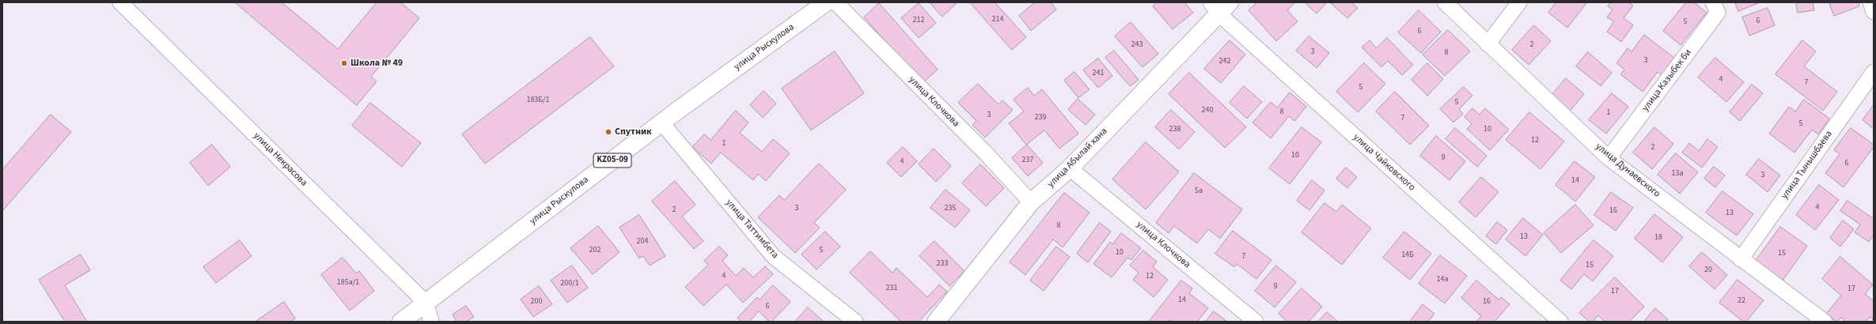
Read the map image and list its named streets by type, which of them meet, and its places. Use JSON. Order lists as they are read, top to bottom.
{
  "streets": {
    "main road": ["улица Рыскулова", "улица Абылай хана", "KZ05-09"],
    "street": [
      "улица Казыбек би",
      "улица Клочкова",
      "улица Некрасова",
      "улица Чайковского",
      "улица Тынышбаева",
      "улица Дунаевского",
      "улица Таттимбета"
    ]
  },
  "crossings": [
    ["улица Рыскулова", "улица Некрасова"],
    ["улица Рыскулова", "улица Таттимбета"],
    ["улица Казыбек би", "улица Дунаевского"],
    ["улица Клочкова", "улица Абылай хана"],
    ["улица Абылай хана", "улица Чайковского"],
    ["улица Тынышбаева", "улица Дунаевского"]
  ],
  "places": ["Школа № 49", "Спутник"],
  "house_numbers": [
    "214",
    "212",
    "6",
    "5",
    "6",
    "243",
    "2",
    "3",
    "8",
    "3",
    "242",
    "241",
    "4",
    "7",
    "5",
    "183Б/1",
    "5",
    "240",
    "8",
    "1",
    "3",
    "239",
    "7",
    "5",
    "238",
    "10",
    "12",
    "1",
    "2",
    "10",
    "9",
    "237",
    "4",
    "6",
    "13а",
    "3",
    "14",
    "5а",
    "4",
    "3",
    "235",
    "2",
    "16",
    "13",
    "8",
    "13",
    "18",
    "204",
    "202",
    "5",
    "10",
    "15",
    "14Б",
    "7",
    "233",
    "15",
    "20",
    "4",
    "12",
    "14а",
    "185а/1",
    "200/1",
    "9",
    "231",
    "17",
    "17",
    "14",
    "22",
    "200",
    "16",
    "6"
  ]
}
